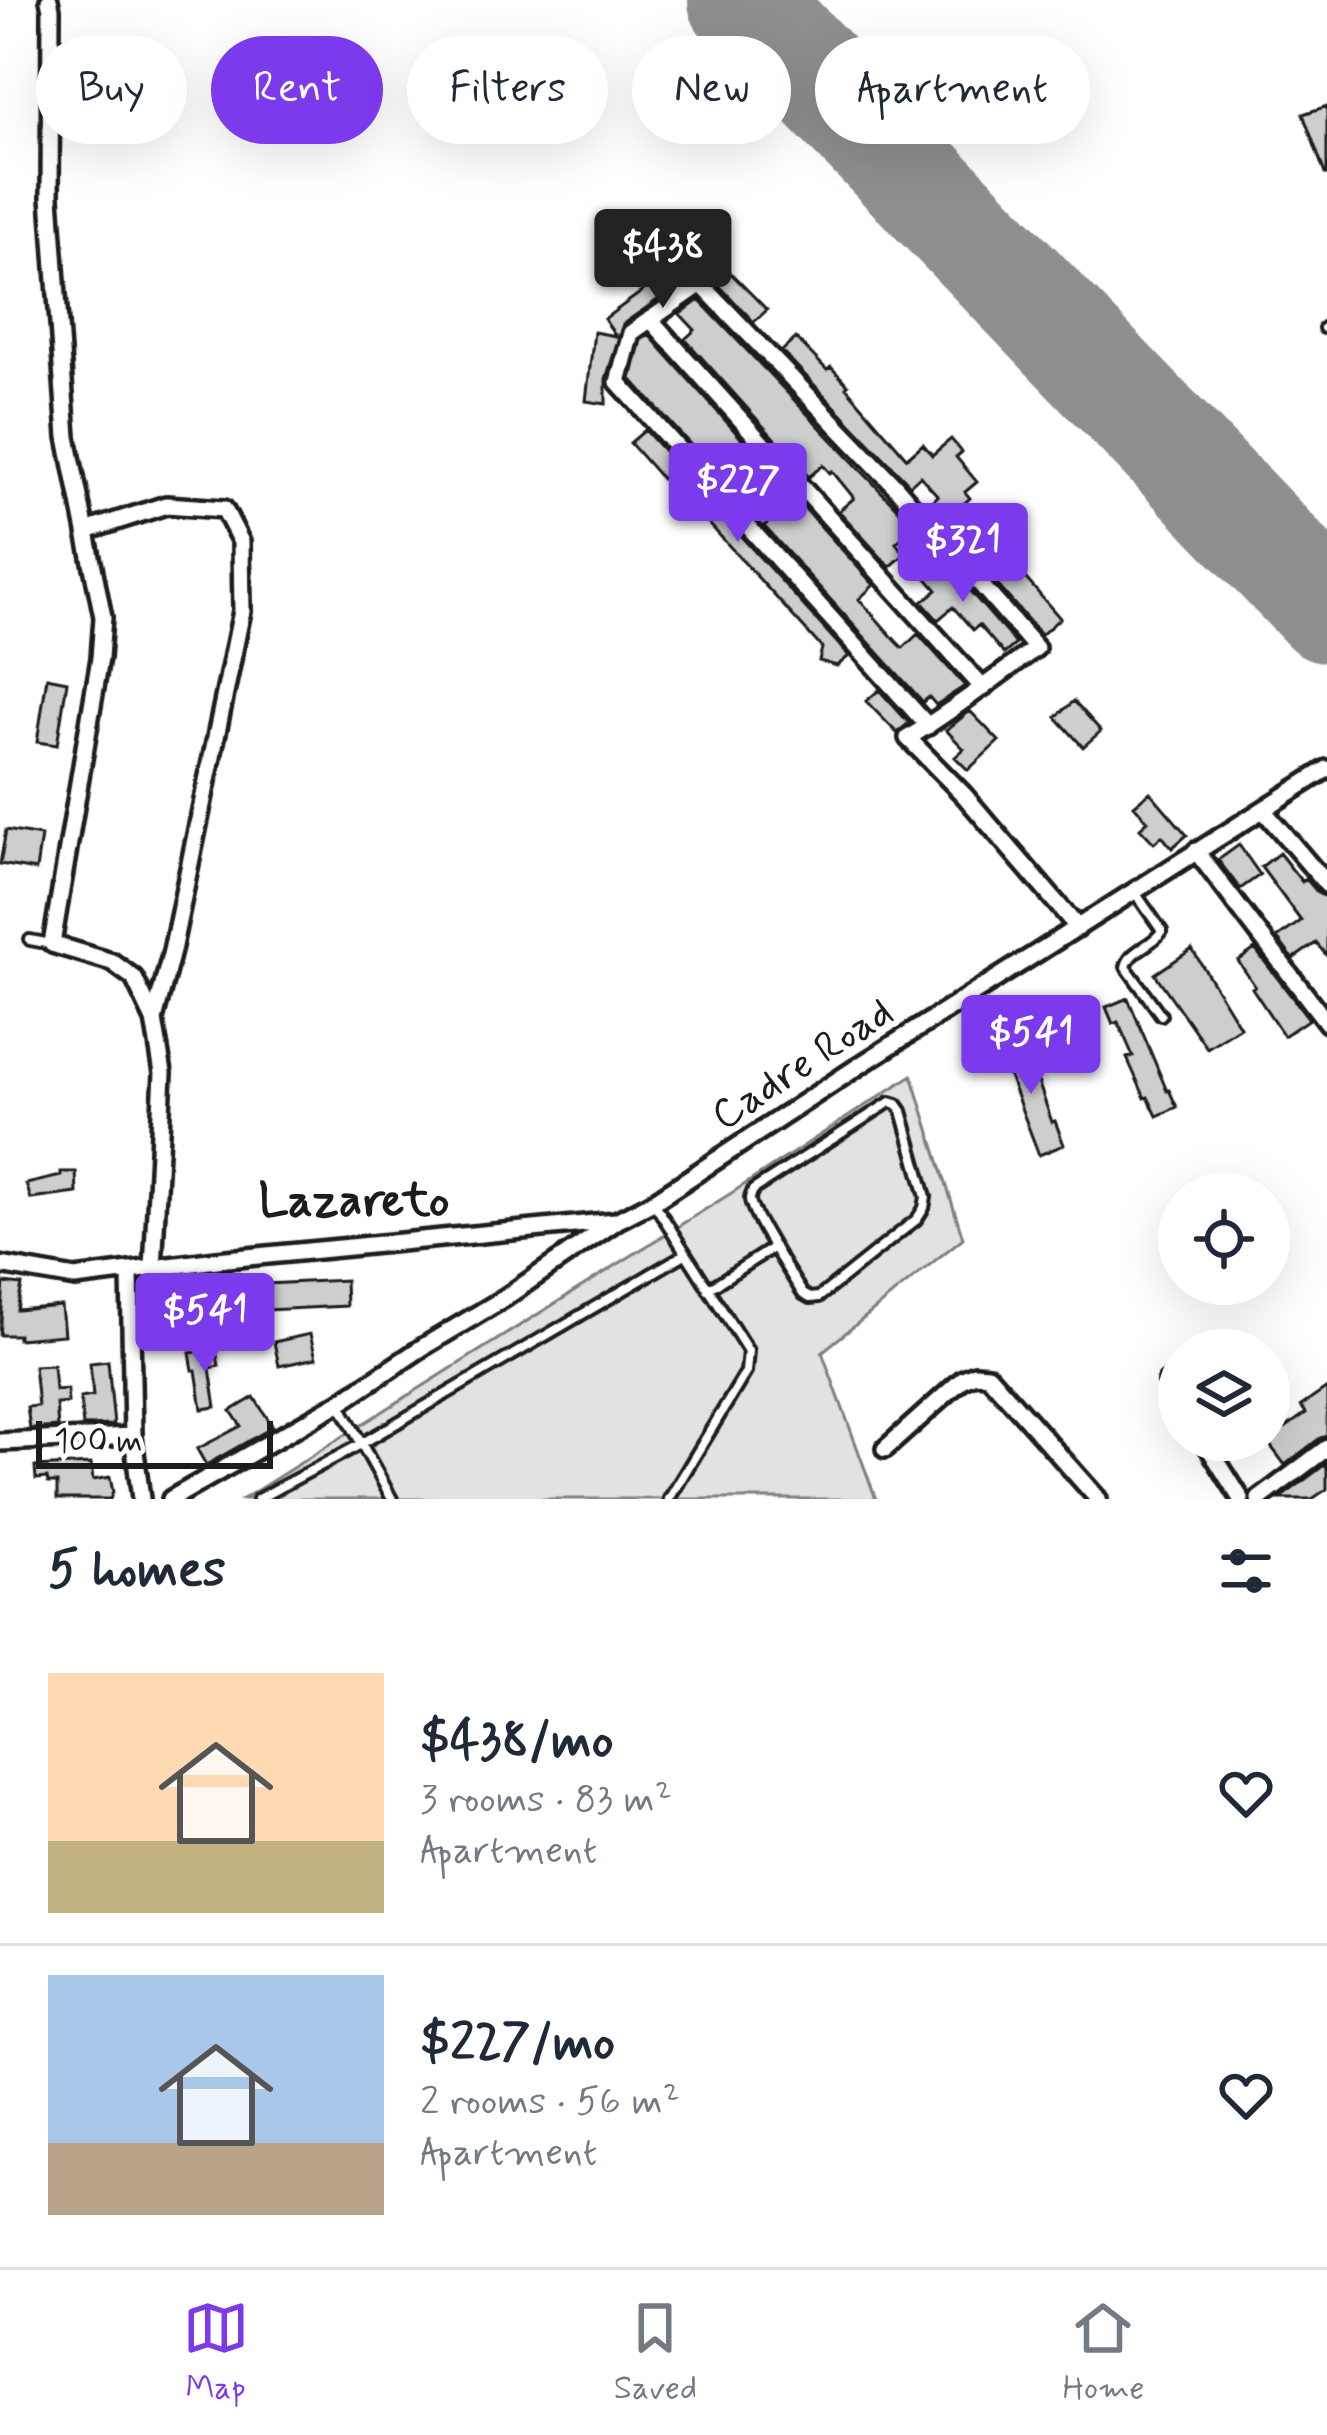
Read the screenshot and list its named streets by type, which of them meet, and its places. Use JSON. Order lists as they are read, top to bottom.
{
  "streets": {
    "street": ["Cadre Road"]
  },
  "districts": ["Lazareto"],
  "scale_bar": "100 m",
  "page": {
    "chip": [
      "Buy",
      "Rent",
      "Filters",
      "New",
      "Apartment"
    ],
    "price": [
      "$438",
      "$227",
      "$321",
      "$541",
      "$541"
    ],
    "scale": "100 m",
    "heading": "5 homes",
    "list": [
      {
        "name": "$438/mo",
        "note": "3 rooms · 83 m² · Apartment"
      },
      {
        "name": "$227/mo",
        "note": "2 rooms · 56 m² · Apartment"
      }
    ],
    "tabs": ["Map", "Saved", "Home"]
  }
}
